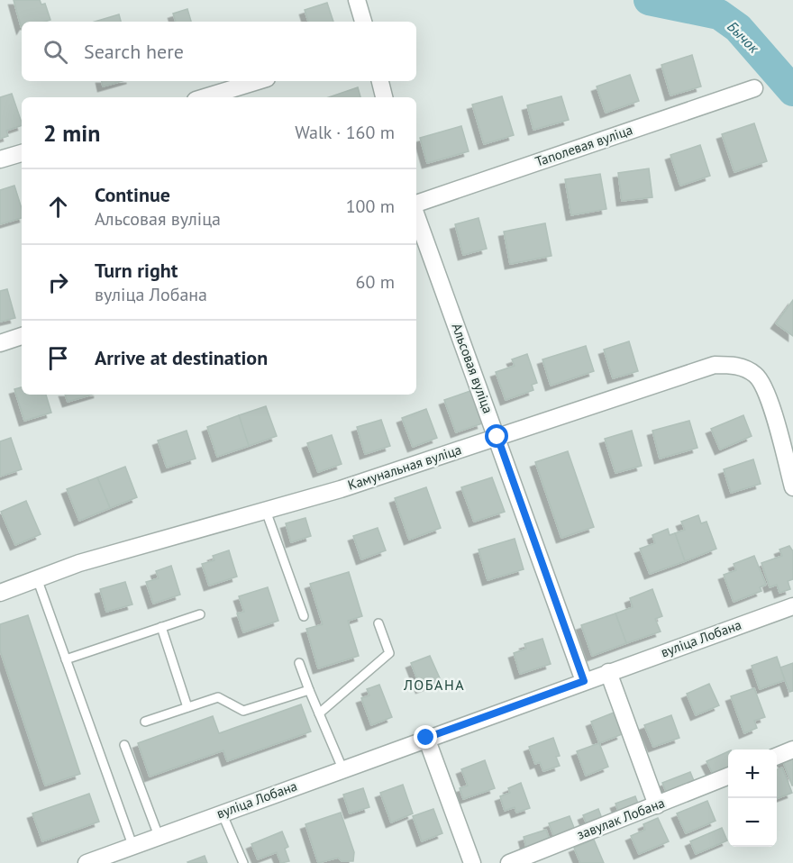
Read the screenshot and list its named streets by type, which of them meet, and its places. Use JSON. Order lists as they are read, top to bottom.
{
  "streets": {
    "street": [
      "Таполевая вуліца",
      "Альсовая вуліца",
      "Камунальная вуліца",
      "вуліца Лобана",
      "завулак Лобана"
    ]
  },
  "crossings": [
    ["Альсовая вуліца", "Камунальная вуліца"],
    ["Альсовая вуліца", "вуліца Лобана"]
  ],
  "districts": ["ЛОБАНА"],
  "water": ["Бычок"],
  "page": {
    "search": "Search here",
    "heading": ["2 min", "Walk · 160 m"],
    "list": [
      ["Continue", "Альсовая вуліца", "100 m"],
      ["Turn right", "вуліца Лобана", "60 m"],
      "Arrive at destination"
    ],
    "map_buttons": ["+", "−"]
  }
}
